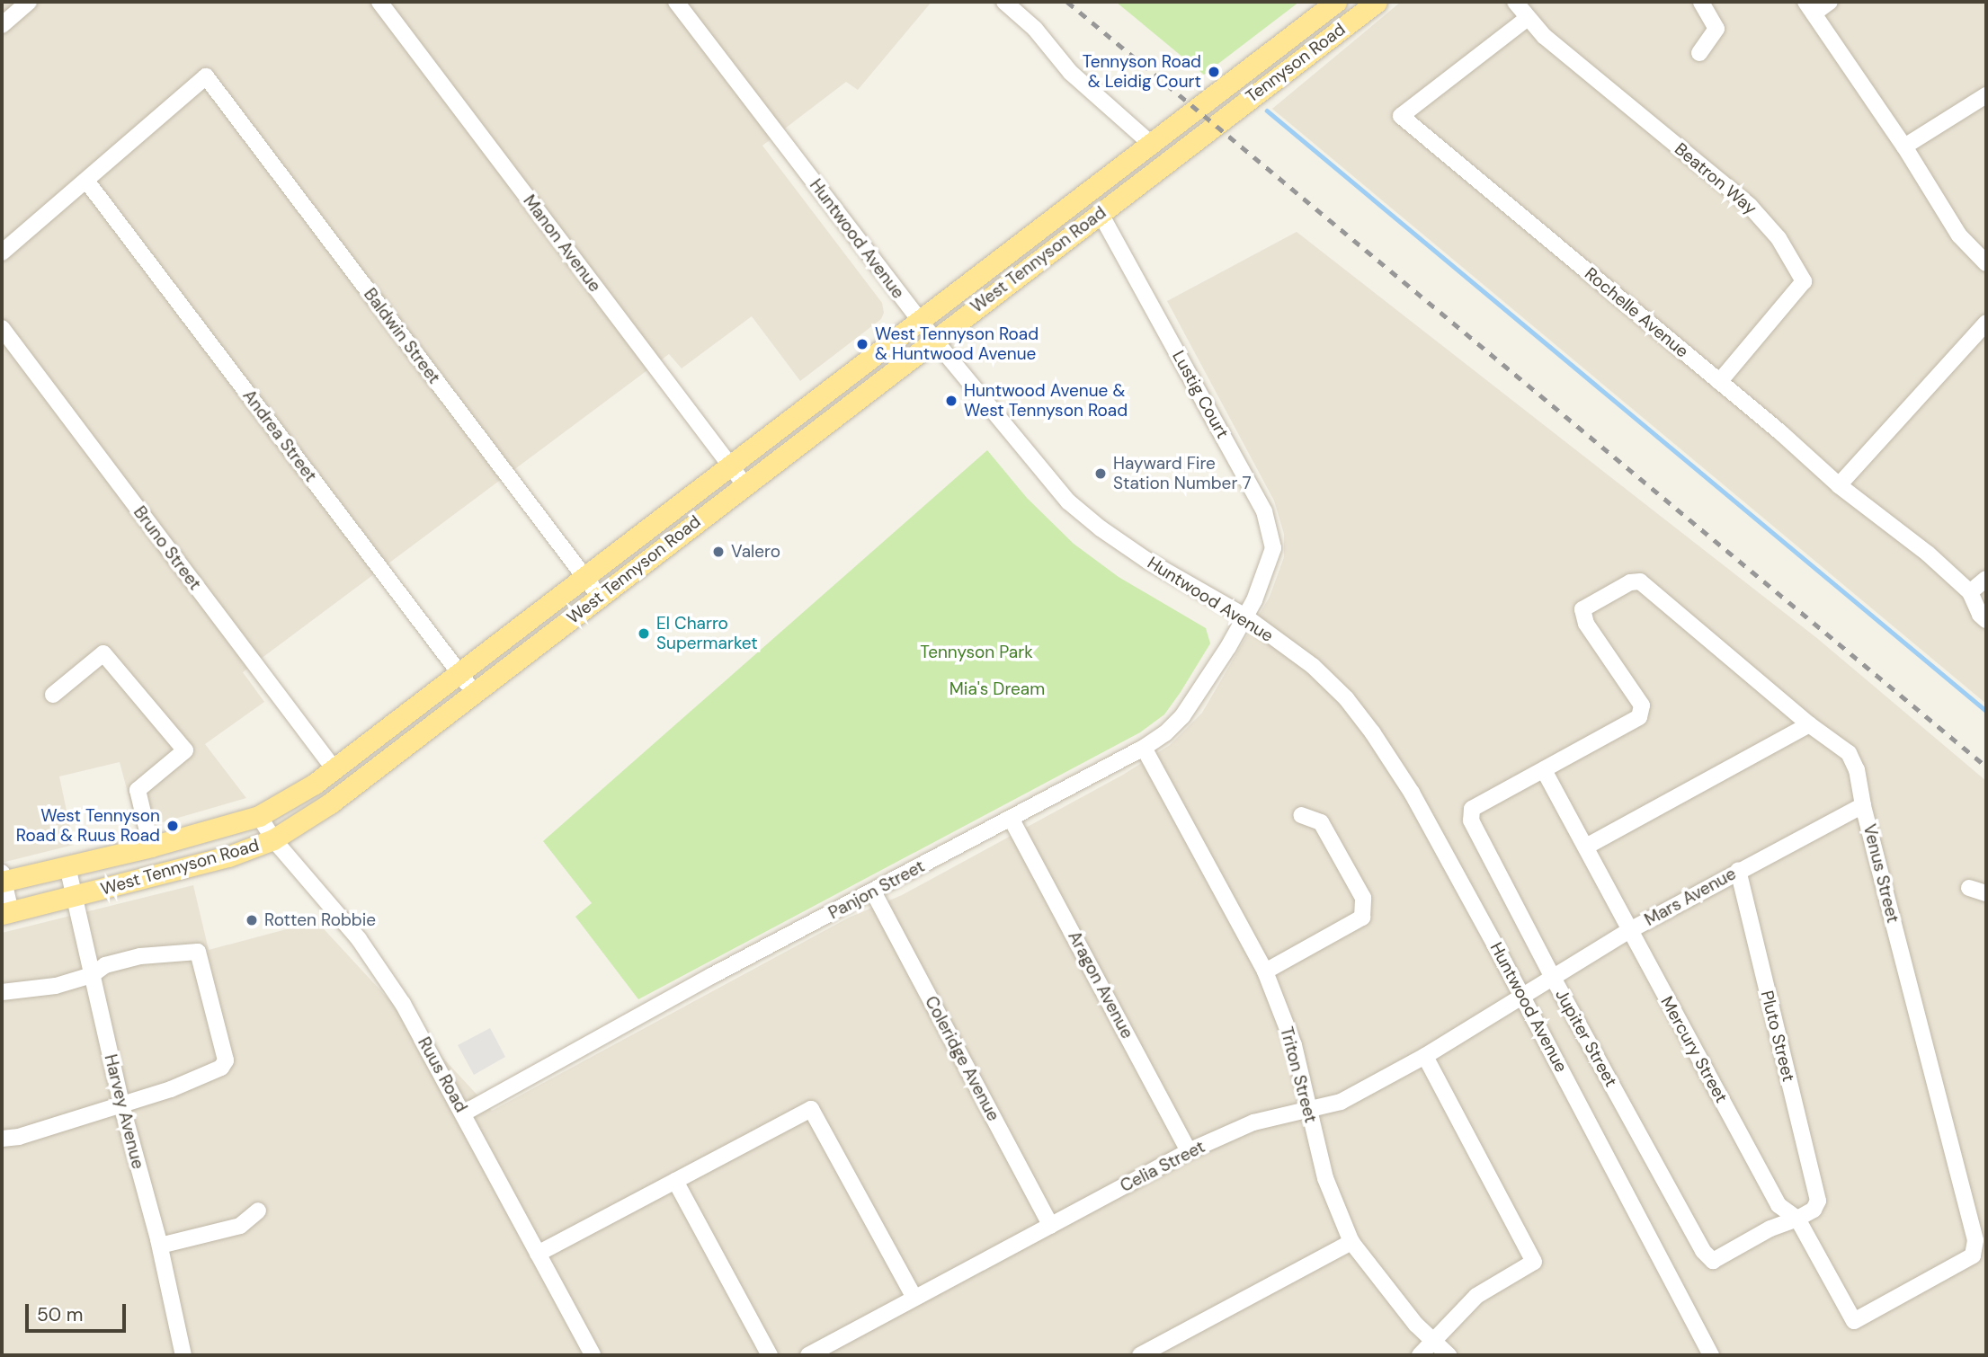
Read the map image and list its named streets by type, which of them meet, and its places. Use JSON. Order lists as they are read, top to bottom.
{
  "streets": {
    "main road": ["Tennyson Road", "West Tennyson Road"],
    "street": [
      "Beatron Way",
      "Huntwood Avenue",
      "Manon Avenue",
      "Rochelle Avenue",
      "Baldwin Street",
      "Lustig Court",
      "Andrea Street",
      "Bruno Street",
      "Venus Street",
      "Panjon Street",
      "Mars Avenue",
      "Aragon Avenue",
      "Pluto Street",
      "Jupiter Street",
      "Mercury Street",
      "Coleridge Avenue",
      "Ruus Road",
      "Triton Street",
      "Harvey Avenue",
      "Celia Street"
    ]
  },
  "crossings": [
    ["Tennyson Road", "West Tennyson Road"],
    ["Beatron Way", "Rochelle Avenue"],
    ["Huntwood Avenue", "West Tennyson Road"],
    ["Huntwood Avenue", "Lustig Court"],
    ["Huntwood Avenue", "Panjon Street"],
    ["Huntwood Avenue", "Mars Avenue"],
    ["Huntwood Avenue", "Celia Street"],
    ["Manon Avenue", "West Tennyson Road"],
    ["West Tennyson Road", "Baldwin Street"],
    ["West Tennyson Road", "Lustig Court"],
    ["West Tennyson Road", "Andrea Street"],
    ["West Tennyson Road", "Bruno Street"],
    ["West Tennyson Road", "Ruus Road"],
    ["West Tennyson Road", "Harvey Avenue"],
    ["Baldwin Street", "Andrea Street"],
    ["Lustig Court", "Panjon Street"],
    ["Venus Street", "Mars Avenue"],
    ["Venus Street", "Jupiter Street"],
    ["Venus Street", "Mercury Street"],
    ["Panjon Street", "Aragon Avenue"],
    ["Panjon Street", "Coleridge Avenue"],
    ["Panjon Street", "Ruus Road"],
    ["Panjon Street", "Triton Street"],
    ["Mars Avenue", "Pluto Street"],
    ["Mars Avenue", "Jupiter Street"],
    ["Mars Avenue", "Mercury Street"],
    ["Mars Avenue", "Celia Street"],
    ["Aragon Avenue", "Celia Street"],
    ["Pluto Street", "Jupiter Street"],
    ["Pluto Street", "Mercury Street"],
    ["Jupiter Street", "Mercury Street"],
    ["Coleridge Avenue", "Celia Street"],
    ["Triton Street", "Celia Street"]
  ],
  "parks": ["Tennyson Park", "Mia's Dream"],
  "places": [
    "Tennyson Road & Leidig Court",
    "West Tennyson Road & Huntwood Avenue",
    "Huntwood Avenue & West Tennyson Road",
    "Hayward Fire Station Number 7",
    "Valero",
    "El Charro Supermarket",
    "West Tennyson Road & Ruus Road",
    "Rotten Robbie"
  ],
  "scale_bar": "50 m"
}
